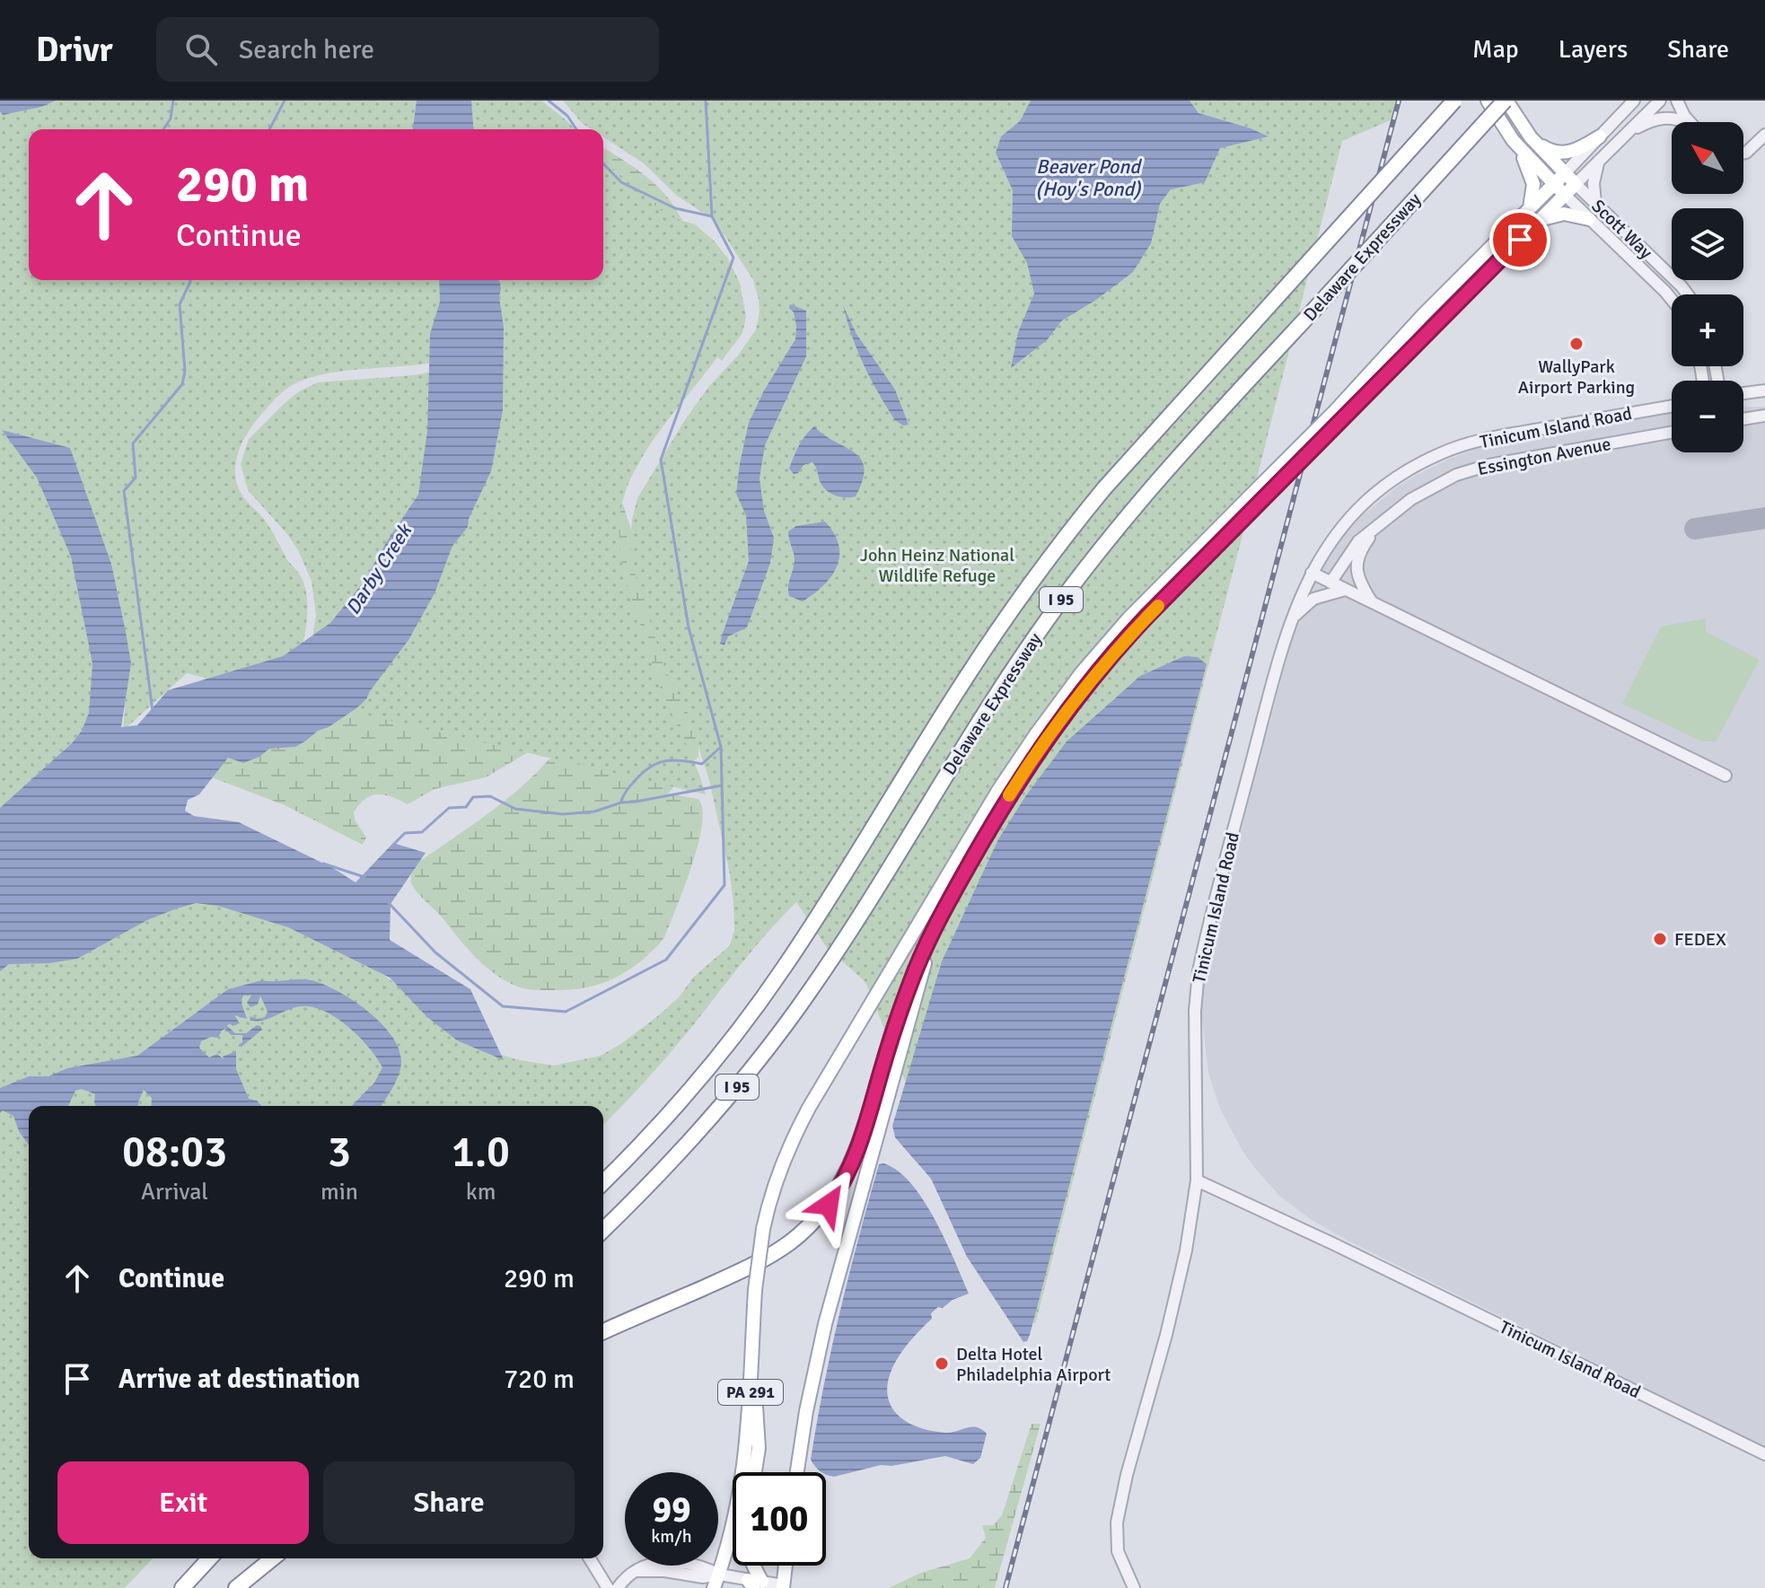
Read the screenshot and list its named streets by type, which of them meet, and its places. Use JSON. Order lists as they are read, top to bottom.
{
  "streets": {
    "highway": ["Delaware Expressway", "I 95"],
    "main road": ["PA 291"],
    "street": ["Scott Way", "Tinicum Island Road", "Essington Avenue"]
  },
  "crossings": [
    ["Scott Way", "PA 291"]
  ],
  "water": ["Beaver Pond (Hoy's Pond)", "Darby Creek"],
  "parks": ["John Heinz National Wildlife Refuge"],
  "places": ["WallyPark Airport Parking", "FEDEX", "Delta Hotel Philadelphia Airport"],
  "north": "top left",
  "page": {
    "header": "Drivr",
    "search": "Search here",
    "nav": ["Map", "Layers", "Share"],
    "map_buttons": ["+", "−"],
    "turn": ["290 m", "Continue"],
    "eta": [
      "08:03",
      "Arrival",
      "3",
      "min",
      "1.0",
      "km"
    ],
    "list": [
      {
        "name": "Continue",
        "value": "290 m"
      },
      {
        "name": "Arrive at destination",
        "value": "720 m"
      }
    ],
    "buttons": ["Exit", "Share"],
    "speed": "99 km/h",
    "limit": "100"
  }
}
